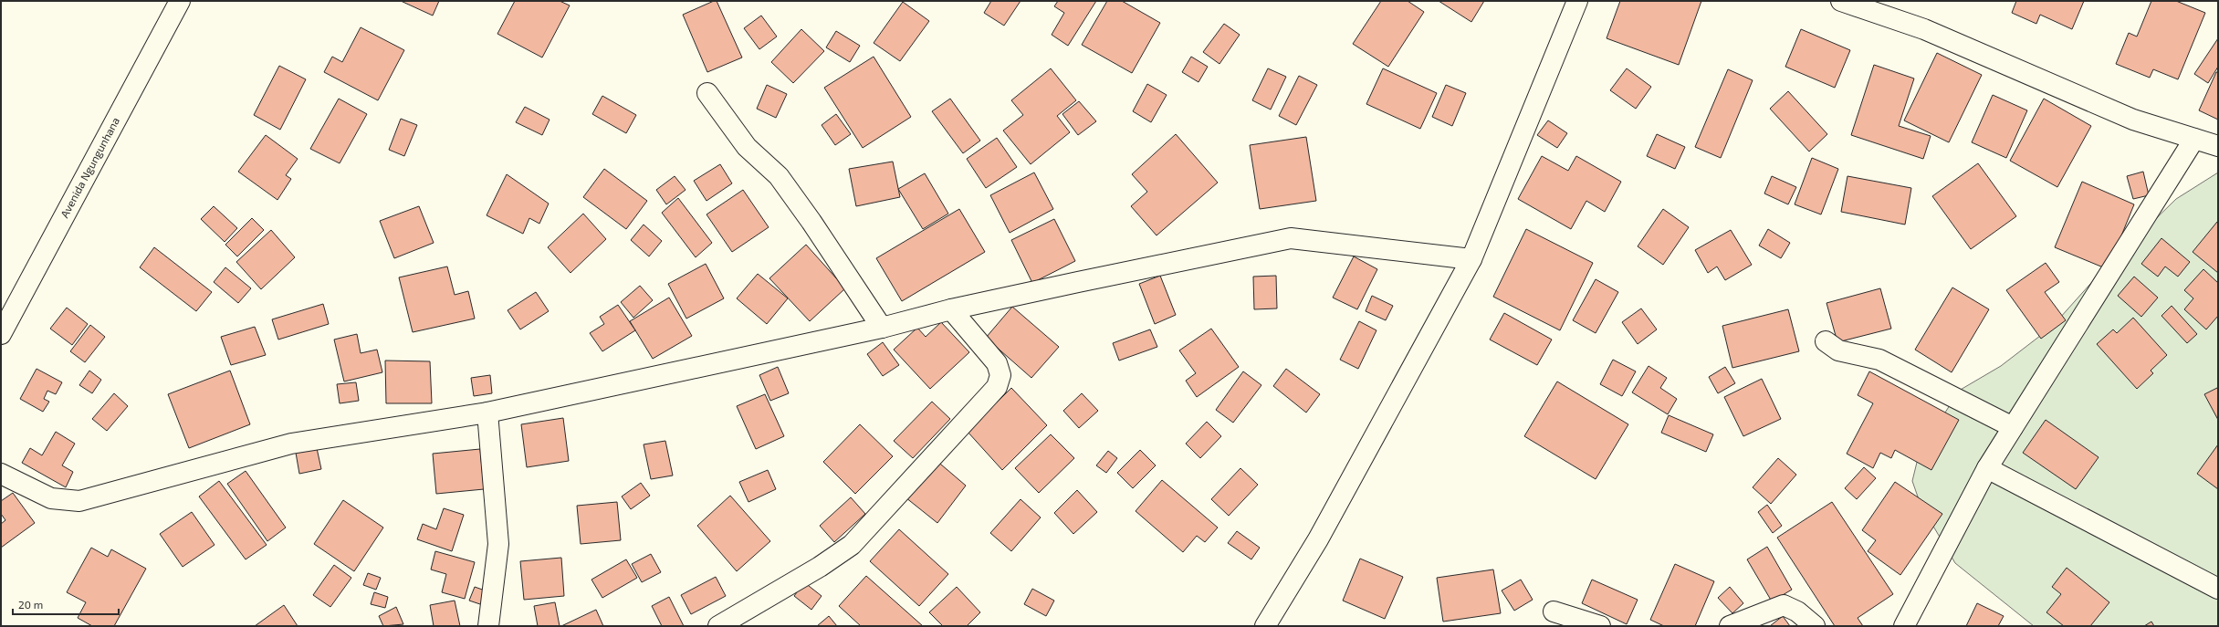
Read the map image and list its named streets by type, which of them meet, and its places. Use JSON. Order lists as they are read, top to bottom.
{
  "streets": {
    "street": ["Avenida Ngungunhana"]
  },
  "scale_bar": "20 m"
}
